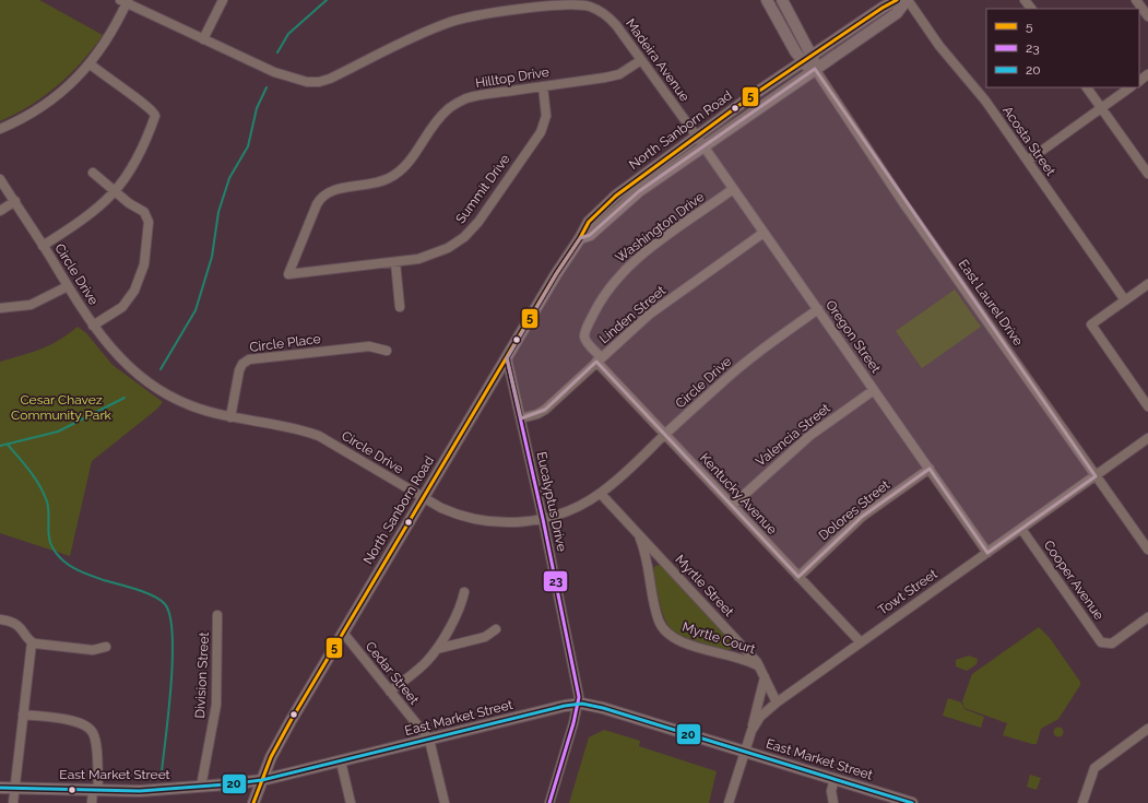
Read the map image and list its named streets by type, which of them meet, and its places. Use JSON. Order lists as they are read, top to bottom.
{
  "streets": {
    "main road": ["North Sanborn Road", "East Laurel Drive", "East Market Street"],
    "street": [
      "Madeira Avenue",
      "Hilltop Drive",
      "Acosta Street",
      "Summit Drive",
      "Washington Drive",
      "Circle Drive",
      "Linden Street",
      "Oregon Street",
      "Circle Place",
      "Valencia Street",
      "Kentucky Avenue",
      "Eucalyptus Drive",
      "Dolores Street",
      "Cooper Avenue",
      "Myrtle Street",
      "Towt Street",
      "Myrtle Court",
      "Cedar Street",
      "Division Street"
    ]
  },
  "crossings": [
    ["Madeira Avenue", "Hilltop Drive"],
    ["Madeira Avenue", "North Sanborn Road"],
    ["Madeira Avenue", "Oregon Street"],
    ["Hilltop Drive", "Summit Drive"],
    ["North Sanborn Road", "Acosta Street"],
    ["North Sanborn Road", "Circle Drive"],
    ["North Sanborn Road", "East Laurel Drive"],
    ["North Sanborn Road", "Oregon Street"],
    ["North Sanborn Road", "Eucalyptus Drive"],
    ["North Sanborn Road", "Cedar Street"],
    ["North Sanborn Road", "East Market Street"],
    ["Washington Drive", "Linden Street"],
    ["Washington Drive", "Oregon Street"],
    ["Washington Drive", "Kentucky Avenue"],
    ["Circle Drive", "Oregon Street"],
    ["Circle Drive", "Circle Place"],
    ["Circle Drive", "Kentucky Avenue"],
    ["Circle Drive", "Eucalyptus Drive"],
    ["Circle Drive", "Myrtle Street"],
    ["East Laurel Drive", "Towt Street"],
    ["Linden Street", "Oregon Street"],
    ["Linden Street", "Kentucky Avenue"],
    ["Linden Street", "Eucalyptus Drive"],
    ["Oregon Street", "Valencia Street"],
    ["Oregon Street", "Dolores Street"],
    ["Oregon Street", "Towt Street"],
    ["Valencia Street", "Kentucky Avenue"],
    ["Kentucky Avenue", "Dolores Street"],
    ["Kentucky Avenue", "Towt Street"],
    ["Eucalyptus Drive", "East Market Street"],
    ["Cooper Avenue", "Towt Street"],
    ["Myrtle Street", "Towt Street"],
    ["Myrtle Street", "Myrtle Court"],
    ["Towt Street", "East Market Street"],
    ["Cedar Street", "East Market Street"],
    ["Division Street", "East Market Street"]
  ],
  "parks": ["Cesar Chavez Community Park"],
  "lines": ["transit line 5", "transit line 23", "transit line 20"],
  "legend": ["5", "23", "20"]
}
